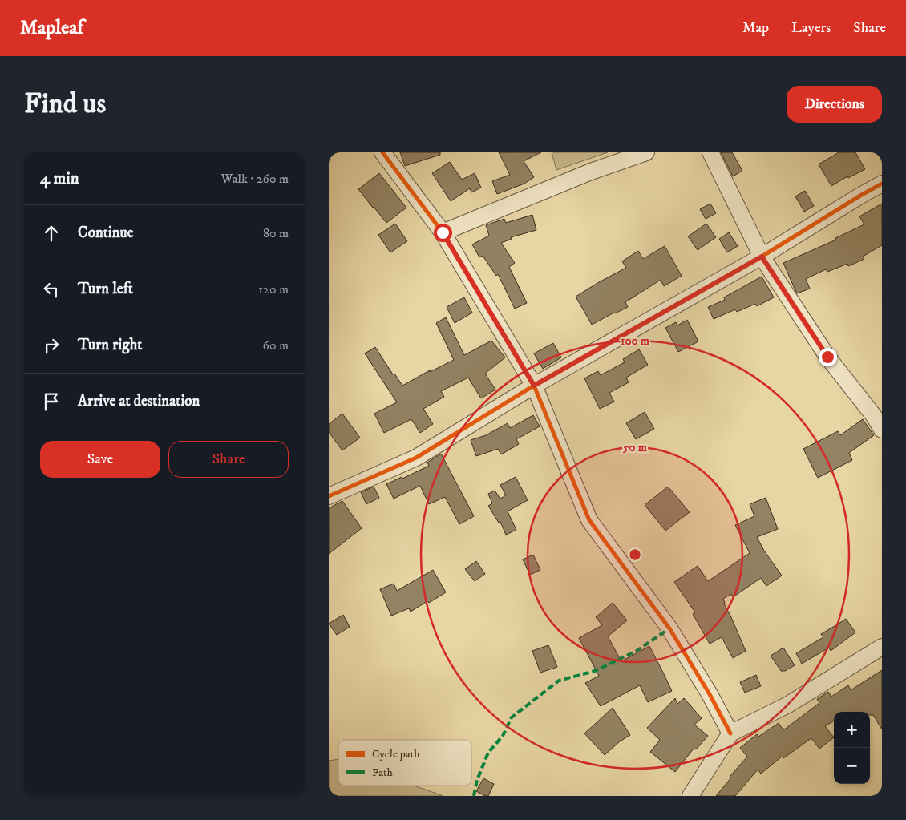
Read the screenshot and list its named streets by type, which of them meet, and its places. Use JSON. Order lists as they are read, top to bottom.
{
  "legend": ["Cycle path", "Path"],
  "page": {
    "header": "Mapleaf",
    "nav": ["Map", "Layers", "Share"],
    "buttons": [
      "Directions",
      ["Save", "Share"]
    ],
    "title": "Find us",
    "heading": ["4 min", "Walk · 260 m"],
    "list": [
      ["Continue", "80 m"],
      ["Turn left", "120 m"],
      ["Turn right", "60 m"],
      "Arrive at destination"
    ],
    "map_buttons": ["+", "−"]
  },
  "rings": ["100 m", "50 m"]
}
